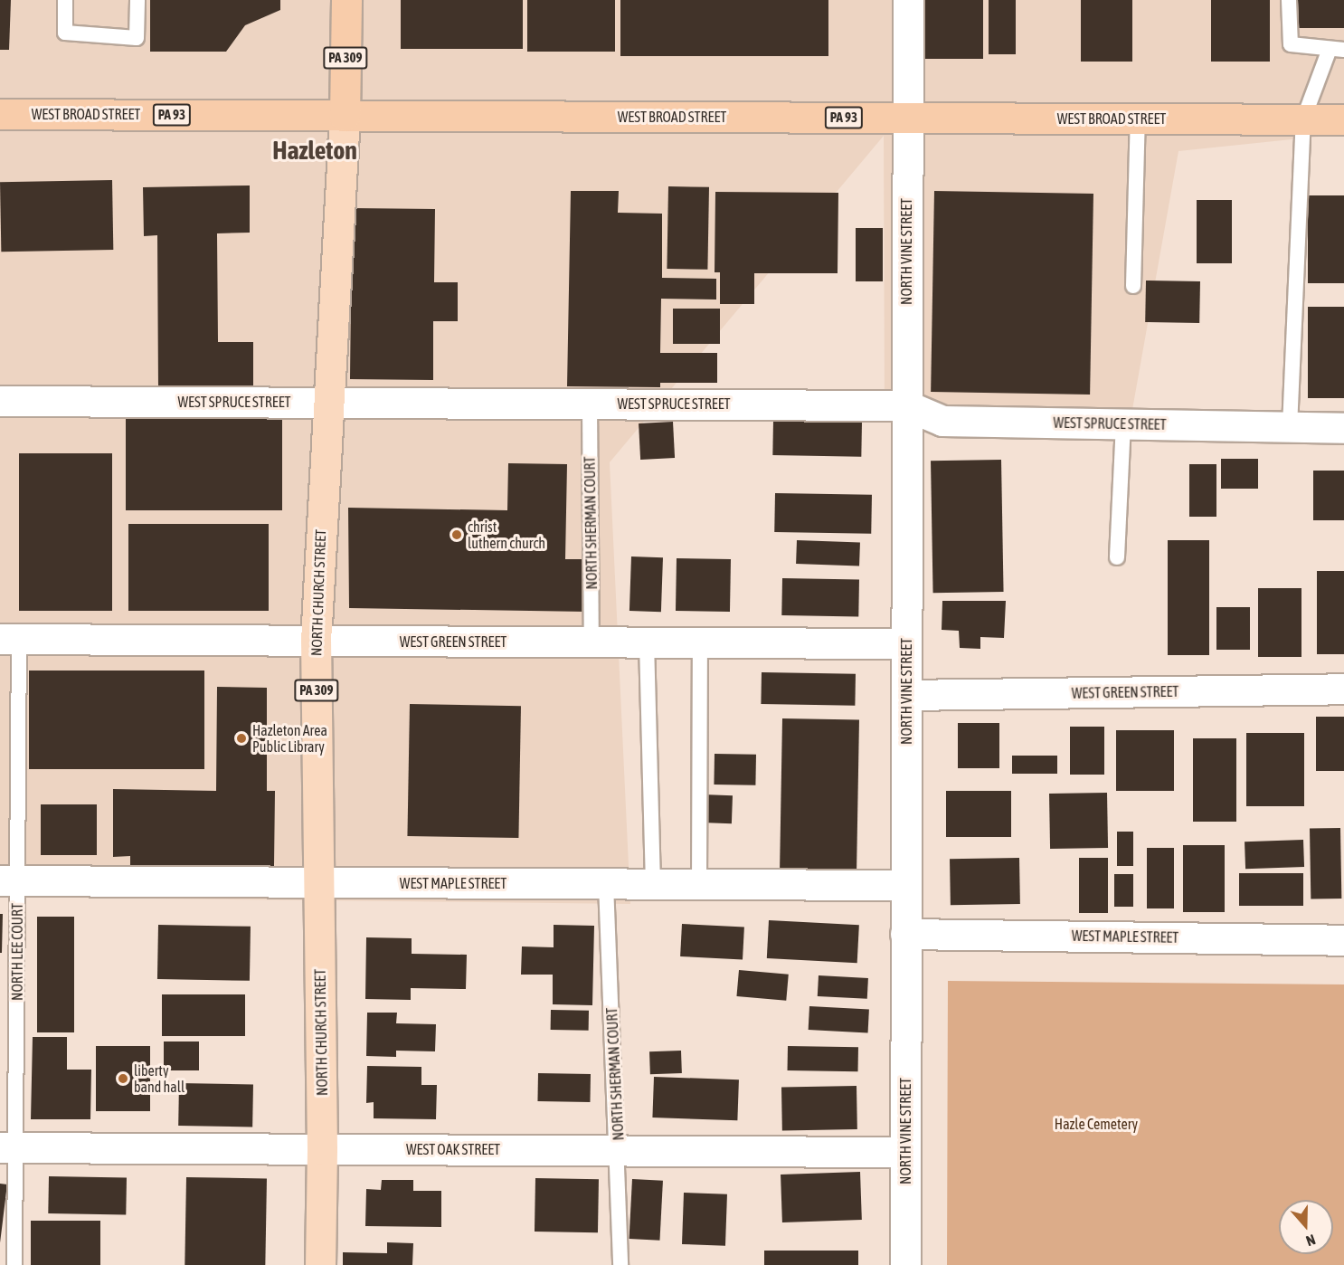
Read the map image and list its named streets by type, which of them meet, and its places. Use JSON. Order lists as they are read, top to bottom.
{
  "streets": {
    "highway": ["PA 309", "WEST BROAD STREET", "PA 93"],
    "main road": ["NORTH CHURCH STREET"],
    "street": [
      "NORTH VINE STREET",
      "WEST SPRUCE STREET",
      "WEST GREEN STREET",
      "WEST MAPLE STREET",
      "WEST OAK STREET"
    ],
    "lane": ["NORTH SHERMAN COURT", "NORTH LEE COURT"]
  },
  "crossings": [
    ["PA 309", "WEST BROAD STREET"],
    ["PA 309", "NORTH CHURCH STREET"],
    ["WEST BROAD STREET", "NORTH VINE STREET"],
    ["WEST BROAD STREET", "NORTH CHURCH STREET"],
    ["NORTH VINE STREET", "WEST SPRUCE STREET"],
    ["NORTH VINE STREET", "WEST GREEN STREET"],
    ["NORTH VINE STREET", "WEST MAPLE STREET"],
    ["NORTH VINE STREET", "WEST OAK STREET"],
    ["WEST SPRUCE STREET", "NORTH SHERMAN COURT"],
    ["WEST SPRUCE STREET", "NORTH CHURCH STREET"],
    ["NORTH SHERMAN COURT", "WEST GREEN STREET"],
    ["NORTH SHERMAN COURT", "WEST MAPLE STREET"],
    ["NORTH SHERMAN COURT", "WEST OAK STREET"],
    ["NORTH CHURCH STREET", "WEST GREEN STREET"],
    ["NORTH CHURCH STREET", "WEST MAPLE STREET"],
    ["NORTH CHURCH STREET", "WEST OAK STREET"],
    ["WEST GREEN STREET", "NORTH LEE COURT"],
    ["WEST MAPLE STREET", "NORTH LEE COURT"],
    ["NORTH LEE COURT", "WEST OAK STREET"]
  ],
  "districts": ["Hazleton"],
  "parks": ["Hazle Cemetery"],
  "places": ["christ luthern church", "Hazleton Area Public Library", "liberty band hall"],
  "north": "bottom"
}
